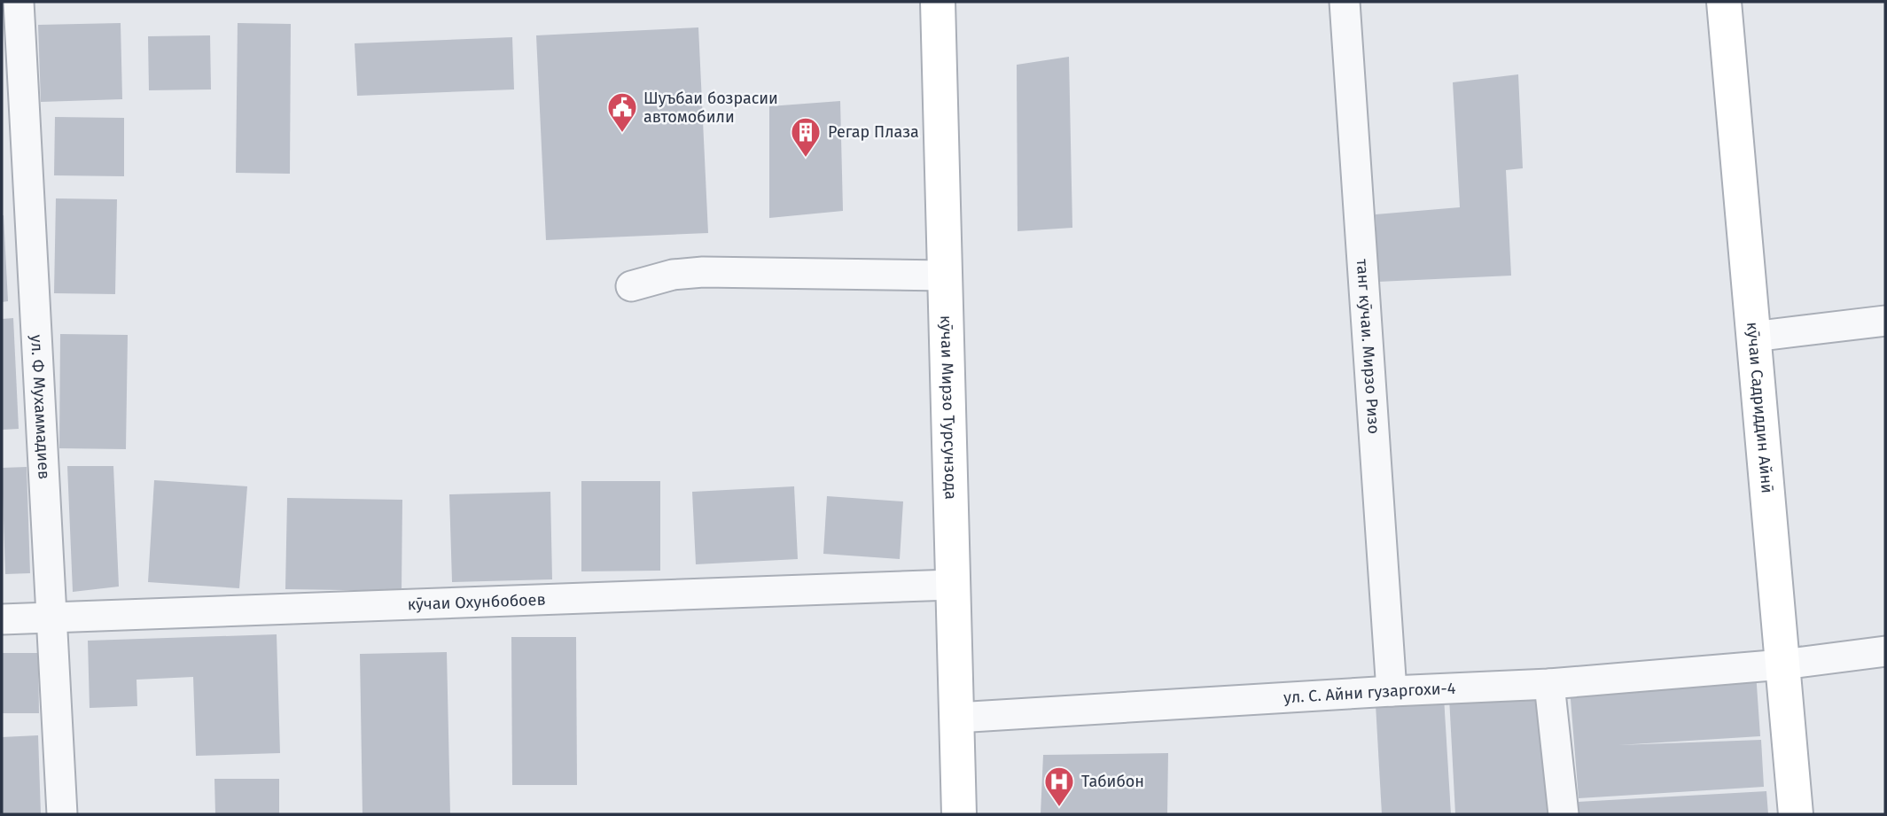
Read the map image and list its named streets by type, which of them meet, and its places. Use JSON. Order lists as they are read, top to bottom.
{
  "streets": {
    "main road": ["кӯчаи Мирзо Турсунзода", "кӯчаи Садриддин Айнӣ"],
    "street": [
      "танг кӯчаи. Мирзо Ризо",
      "ул. Ф Мухаммадиев",
      "кӯчаи Охунбобоев",
      "ул. С. Айни гузаргохи-4"
    ]
  },
  "crossings": [
    ["танг кӯчаи. Мирзо Ризо", "ул. С. Айни гузаргохи-4"],
    ["ул. Ф Мухаммадиев", "кӯчаи Охунбобоев"],
    ["кӯчаи Мирзо Турсунзода", "кӯчаи Охунбобоев"],
    ["кӯчаи Мирзо Турсунзода", "ул. С. Айни гузаргохи-4"],
    ["кӯчаи Садриддин Айнӣ", "ул. С. Айни гузаргохи-4"]
  ],
  "places": {
    "public building": ["Шуъбаи бозрасии автомобили"],
    "building": ["Регар Плаза"],
    "hospital": ["Табибон"]
  }
}
